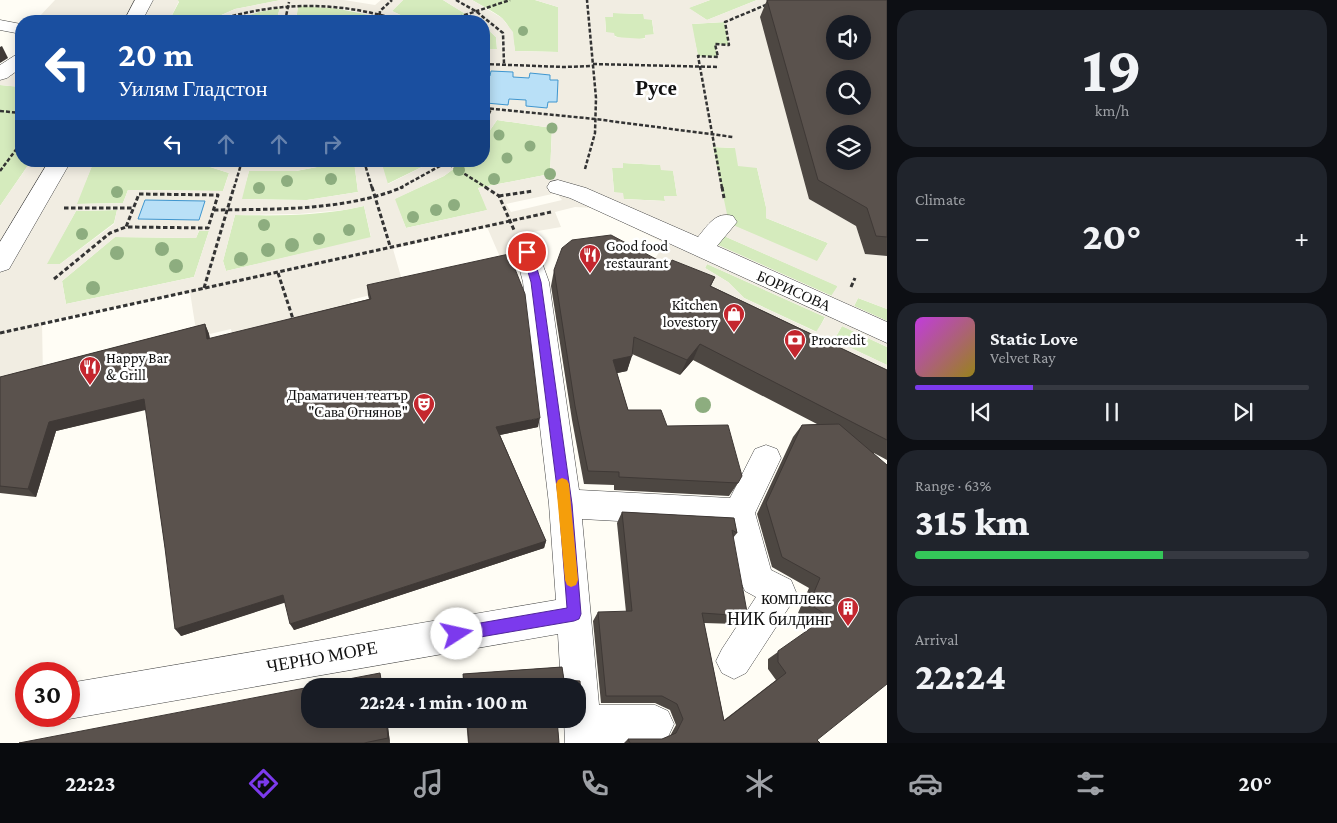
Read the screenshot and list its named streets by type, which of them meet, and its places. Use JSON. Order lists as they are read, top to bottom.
{
  "streets": {
    "street": ["БОРИСОВА", "ЧЕРНО МОРЕ"]
  },
  "districts": ["Русе"],
  "places": {
    "restaurant": ["Good food restaurant", "Happy Bar & Grill"],
    "shop": ["Kitchen lovestory"],
    "bank": ["Procredit"],
    "theatre": ["Драматичен театър \"Сава Огнянов\""],
    "building": ["комплекс НИК билдинг"]
  },
  "page": {
    "tile": [
      ["19", "km/h"],
      "Climate",
      ["Range · 63%", "315 km"],
      ["Arrival", "22:24"]
    ],
    "turn": ["20 m", "Уилям Гладстон"],
    "heat": ["−", "20°", "+"],
    "song": ["Static Love", "Velvet Ray"],
    "limit": "30",
    "trip": "22:24 · 1 min · 100 m",
    "tabs": ["22:23", "20°"]
  }
}
